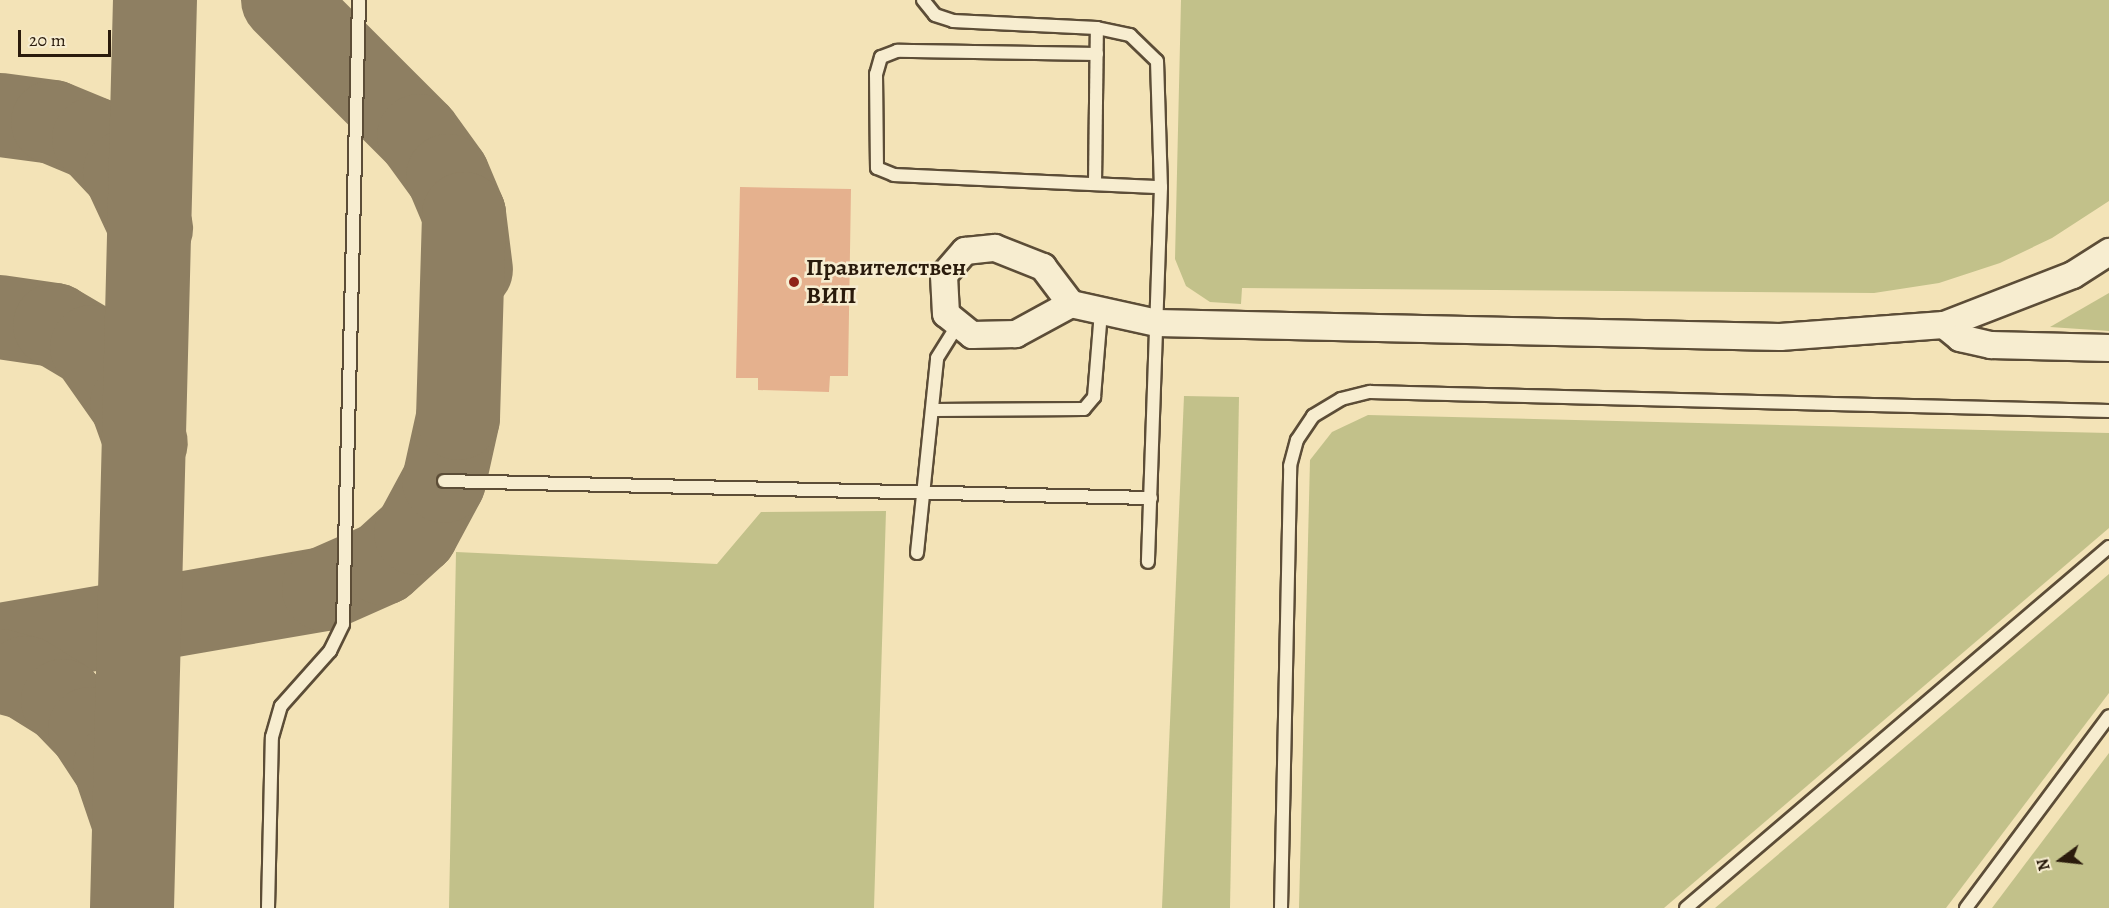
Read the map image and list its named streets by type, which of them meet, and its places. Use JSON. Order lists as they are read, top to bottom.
{
  "places": ["Правителствен ВИП"],
  "scale_bar": "20 m",
  "north": "left"
}
